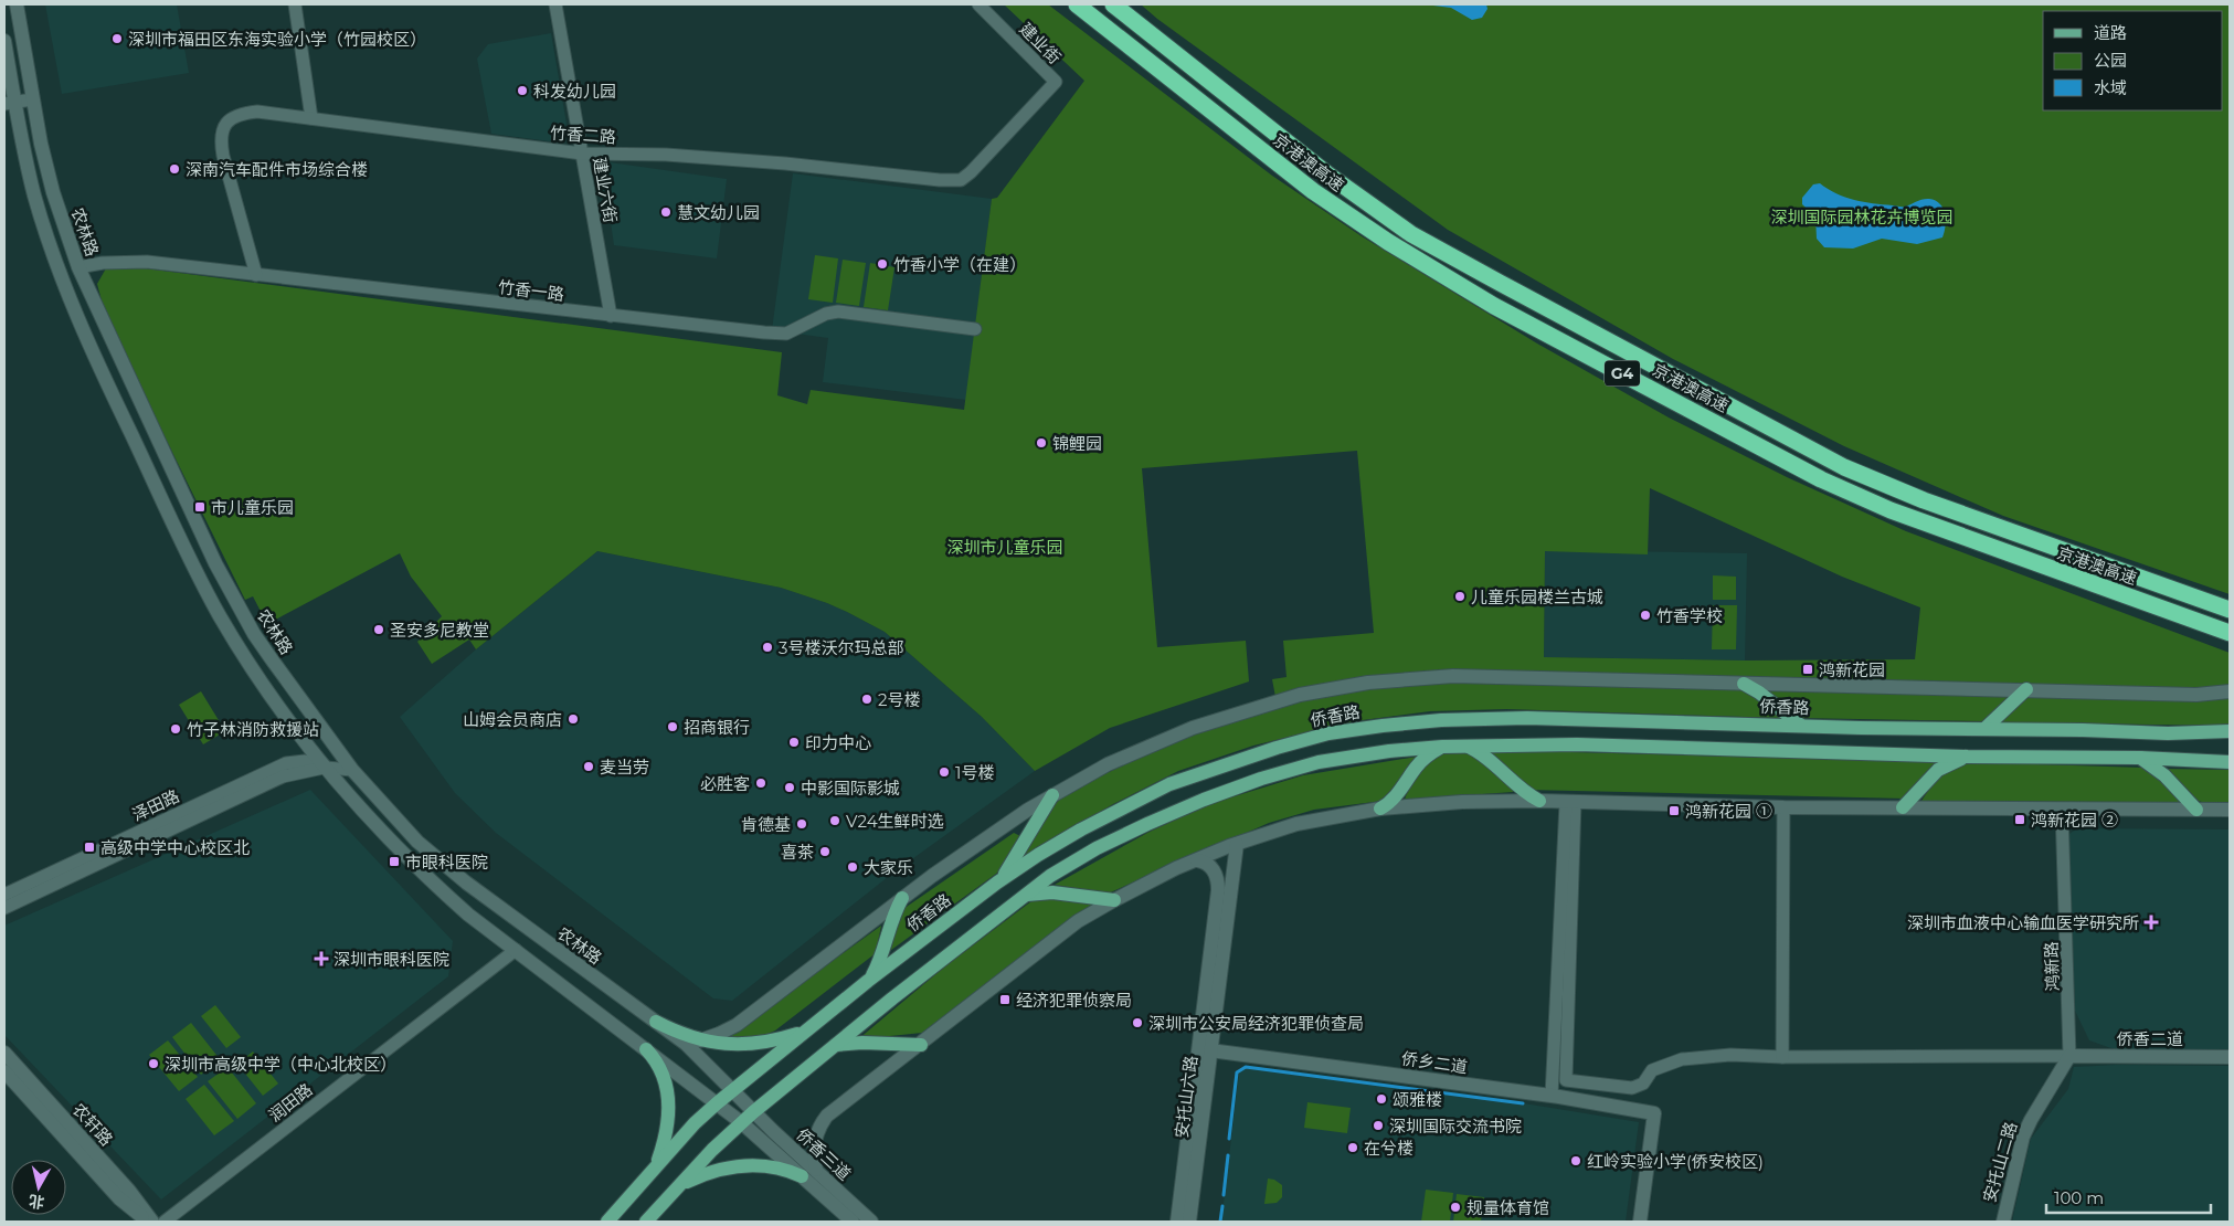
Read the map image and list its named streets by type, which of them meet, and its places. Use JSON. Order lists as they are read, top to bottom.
{
  "streets": {
    "highway": ["京港澳高速", "G4"],
    "main road": [
      "农林路",
      "侨香路",
      "侨香二道",
      "侨乡二道",
      "安托山六路",
      "农轩路",
      "侨香三道",
      "安托山二路"
    ],
    "street": [
      "建业街",
      "竹香二路",
      "建业六街",
      "竹香一路",
      "泽田路",
      "鸿新路",
      "润田路"
    ]
  },
  "crossings": [
    ["建业街", "竹香二路"],
    ["竹香二路", "建业六街"],
    ["竹香二路", "竹香一路"],
    ["建业六街", "竹香一路"],
    ["农林路", "竹香一路"],
    ["农林路", "侨香路"],
    ["农林路", "泽田路"],
    ["农林路", "侨香三道"],
    ["鸿新路", "侨香二道"],
    ["鸿新路", "安托山二路"],
    ["侨香二道", "安托山二路"],
    ["侨乡二道", "安托山六路"]
  ],
  "parks": ["深圳国际园林花卉博览园", "深圳市儿童乐园"],
  "places": {
    "other": [
      "深圳市福田区东海实验小学（竹园校区）",
      "科发幼儿园",
      "深南汽车配件市场综合楼",
      "慧文幼儿园",
      "竹香小学（在建）",
      "锦鲤园",
      "儿童乐园楼兰古城",
      "竹香学校",
      "圣安多尼教堂",
      "3号楼沃尔玛总部",
      "2号楼",
      "山姆会员商店",
      "招商银行",
      "竹子林消防救援站",
      "印力中心",
      "麦当劳",
      "1号楼",
      "必胜客",
      "中影国际影城",
      "V24生鲜时选",
      "肯德基",
      "喜茶",
      "大家乐",
      "深圳市公安局经济犯罪侦查局",
      "深圳市高级中学（中心北校区）",
      "颂雅楼",
      "深圳国际交流书院",
      "在兮楼",
      "红岭实验小学(侨安校区)",
      "规量体育馆"
    ],
    "transit": [
      "市儿童乐园",
      "鸿新花园",
      "鸿新花园 ①",
      "鸿新花园 ②",
      "高级中学中心校区北",
      "市眼科医院",
      "经济犯罪侦察局"
    ],
    "health": ["深圳市血液中心输血医学研究所", "深圳市眼科医院"]
  },
  "legend": ["道路", "公园", "水域"],
  "scale_bar": "100 m",
  "north": "bottom"
}
